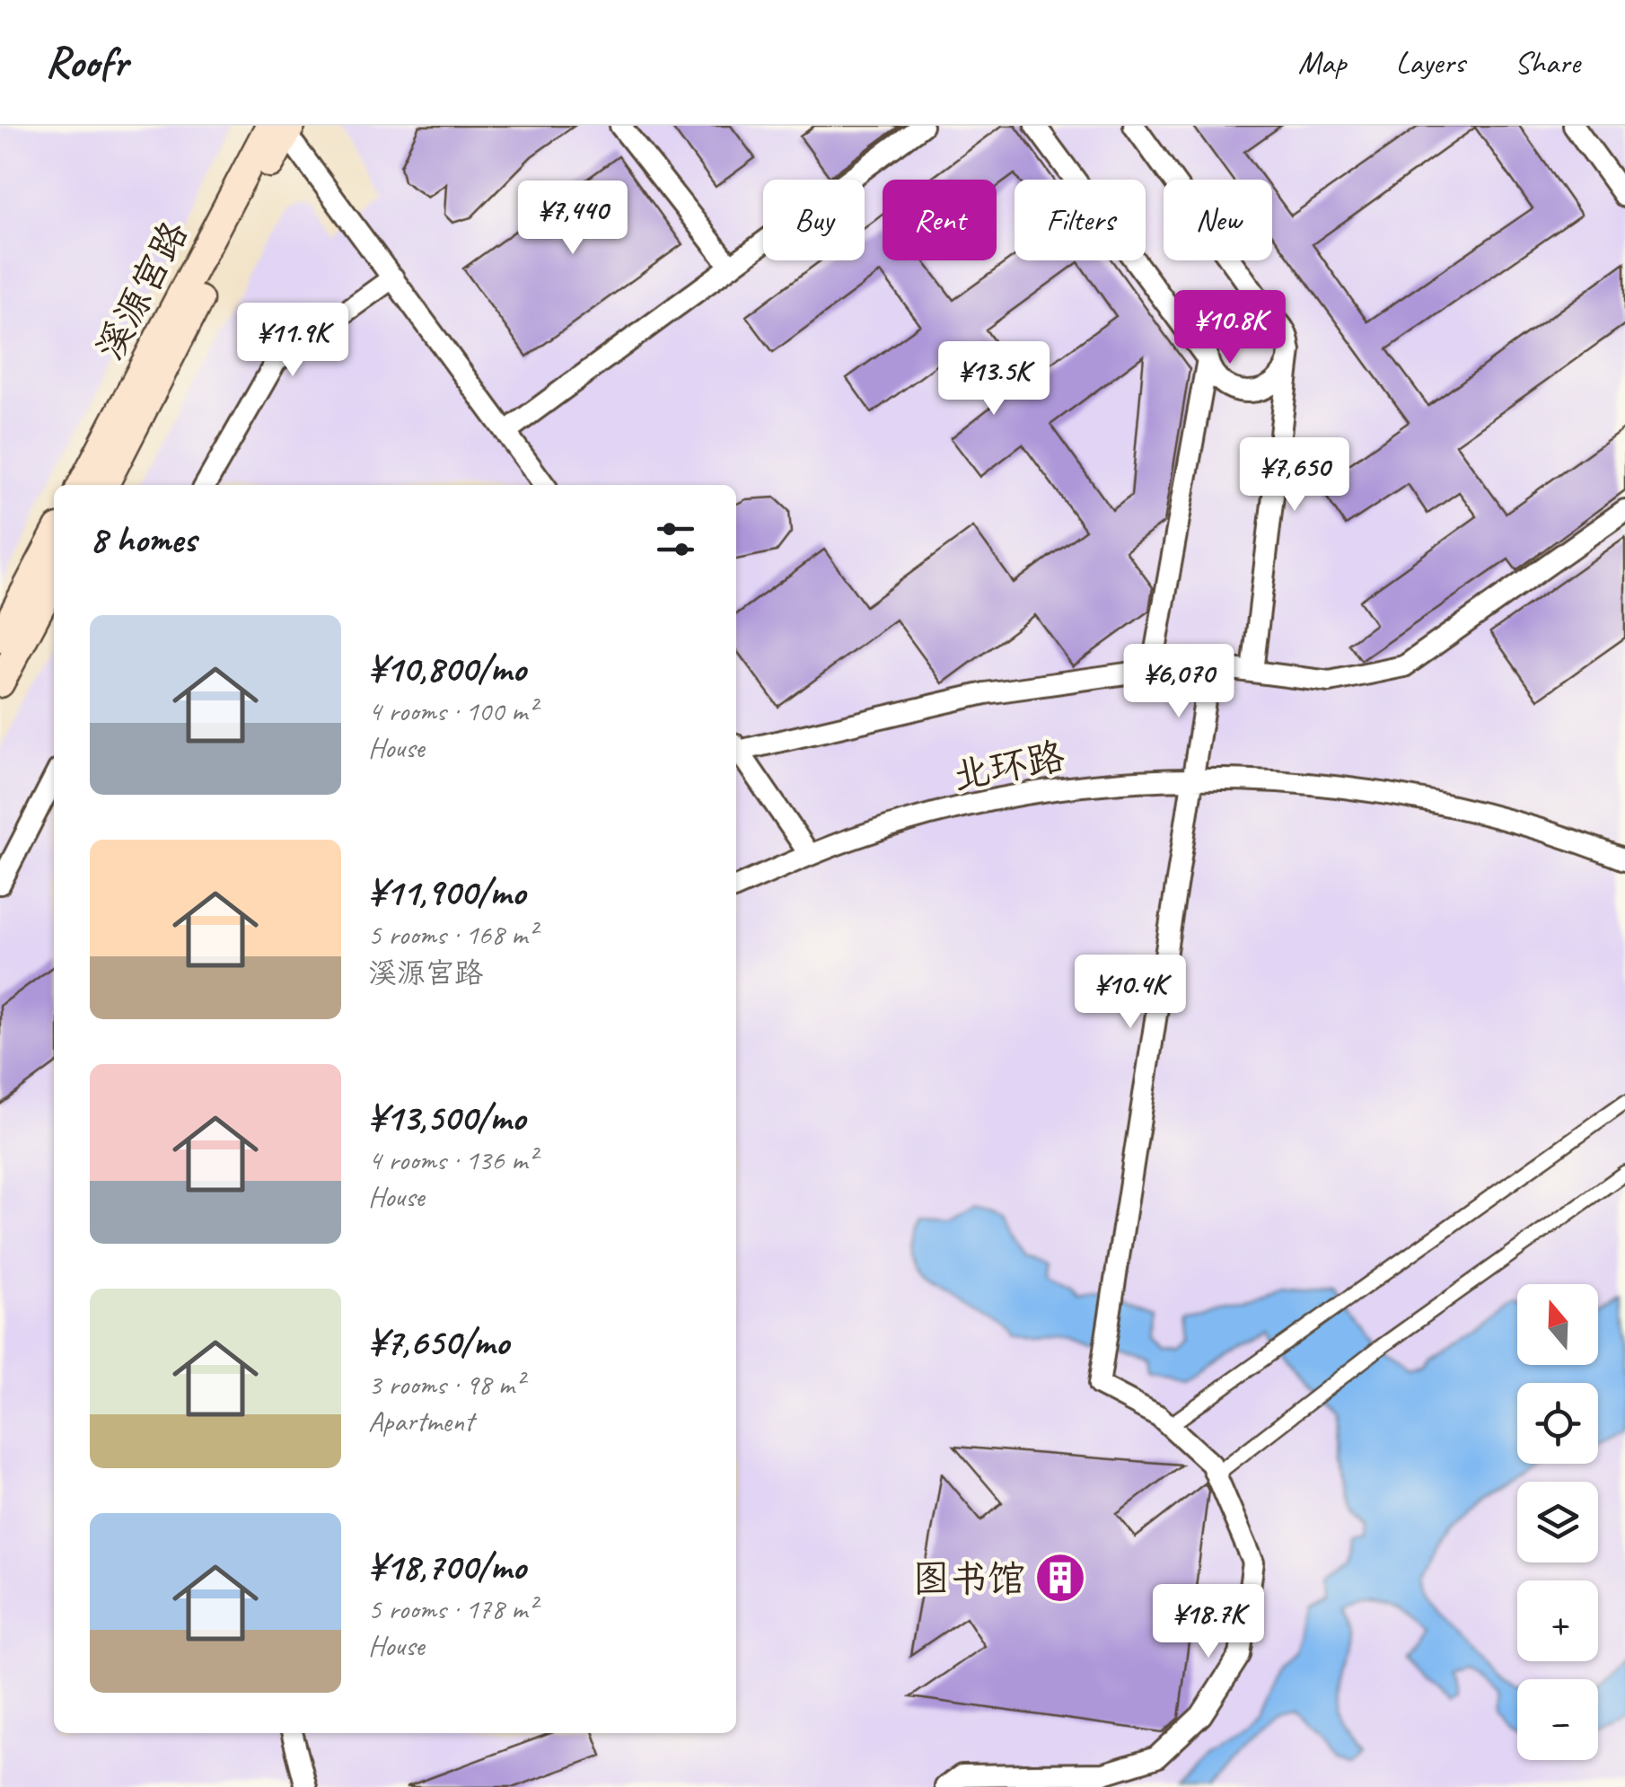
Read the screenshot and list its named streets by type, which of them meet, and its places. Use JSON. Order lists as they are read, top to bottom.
{
  "streets": {
    "main road": ["溪源宫路"],
    "street": ["北环路"]
  },
  "places": {
    "building": ["图书馆"]
  },
  "north": "top",
  "page": {
    "header": "Roofr",
    "nav": ["Map", "Layers", "Share"],
    "chip": [
      "Buy",
      "Rent",
      "Filters",
      "New"
    ],
    "price": [
      "¥7,440",
      "¥10.8K",
      "¥11.9K",
      "¥13.5K",
      "¥7,650",
      "¥6,070",
      "¥10.4K",
      "¥18.7K"
    ],
    "heading": "8 homes",
    "list": [
      {
        "name": "¥10,800/mo",
        "note": "4 rooms · 100 m² · House"
      },
      {
        "name": "¥11,900/mo",
        "note": "5 rooms · 168 m² · 溪源宫路"
      },
      {
        "name": "¥13,500/mo",
        "note": "4 rooms · 136 m² · House"
      },
      {
        "name": "¥7,650/mo",
        "note": "3 rooms · 98 m² · Apartment"
      },
      {
        "name": "¥18,700/mo",
        "note": "5 rooms · 178 m² · House"
      }
    ],
    "map_buttons": ["+", "−"]
  }
}
